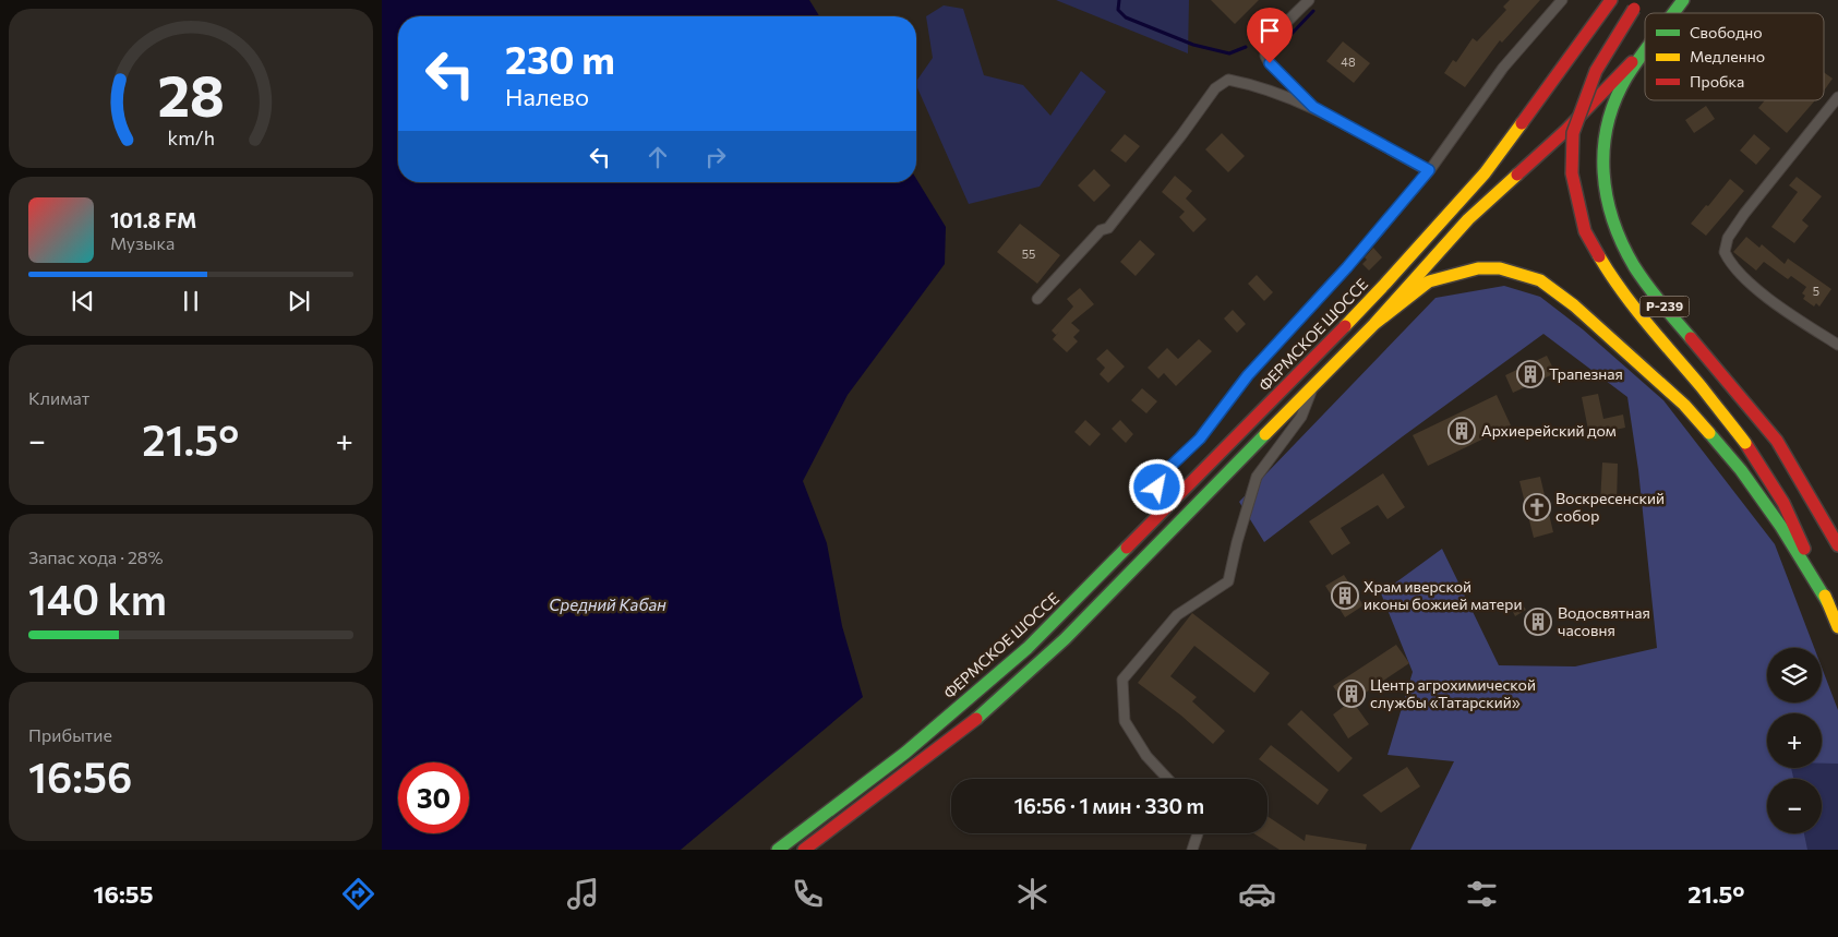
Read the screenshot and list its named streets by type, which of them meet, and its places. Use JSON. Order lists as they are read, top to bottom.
{
  "streets": {
    "main road": ["Р-239", "ФЕРМСКОЕ ШОССЕ"]
  },
  "water": ["Средний Кабан"],
  "places": {
    "building": [
      "Трапезная",
      "Архиерейский дом",
      "Храм иверской иконы божией матери",
      "Водосвятная часовня",
      "Центр агрохимической службы «Татарский»"
    ],
    "church": ["Воскресенский собор"]
  },
  "house_numbers": ["48", "55", "5"],
  "legend": ["Свободно", "Медленно", "Пробка"],
  "page": {
    "turn": ["230 m", "Налево"],
    "song": ["101.8 FM", "Музыка"],
    "tile": [
      "Климат",
      ["Запас хода · 28%", "140 km"],
      ["Прибытие", "16:56"]
    ],
    "heat": ["−", "21.5°", "+"],
    "map_buttons": ["+", "−"],
    "limit": "30",
    "trip": "16:56 · 1 мин · 330 m",
    "tabs": ["16:55", "21.5°"],
    "gauge": ["28", "km/h"]
  }
}
